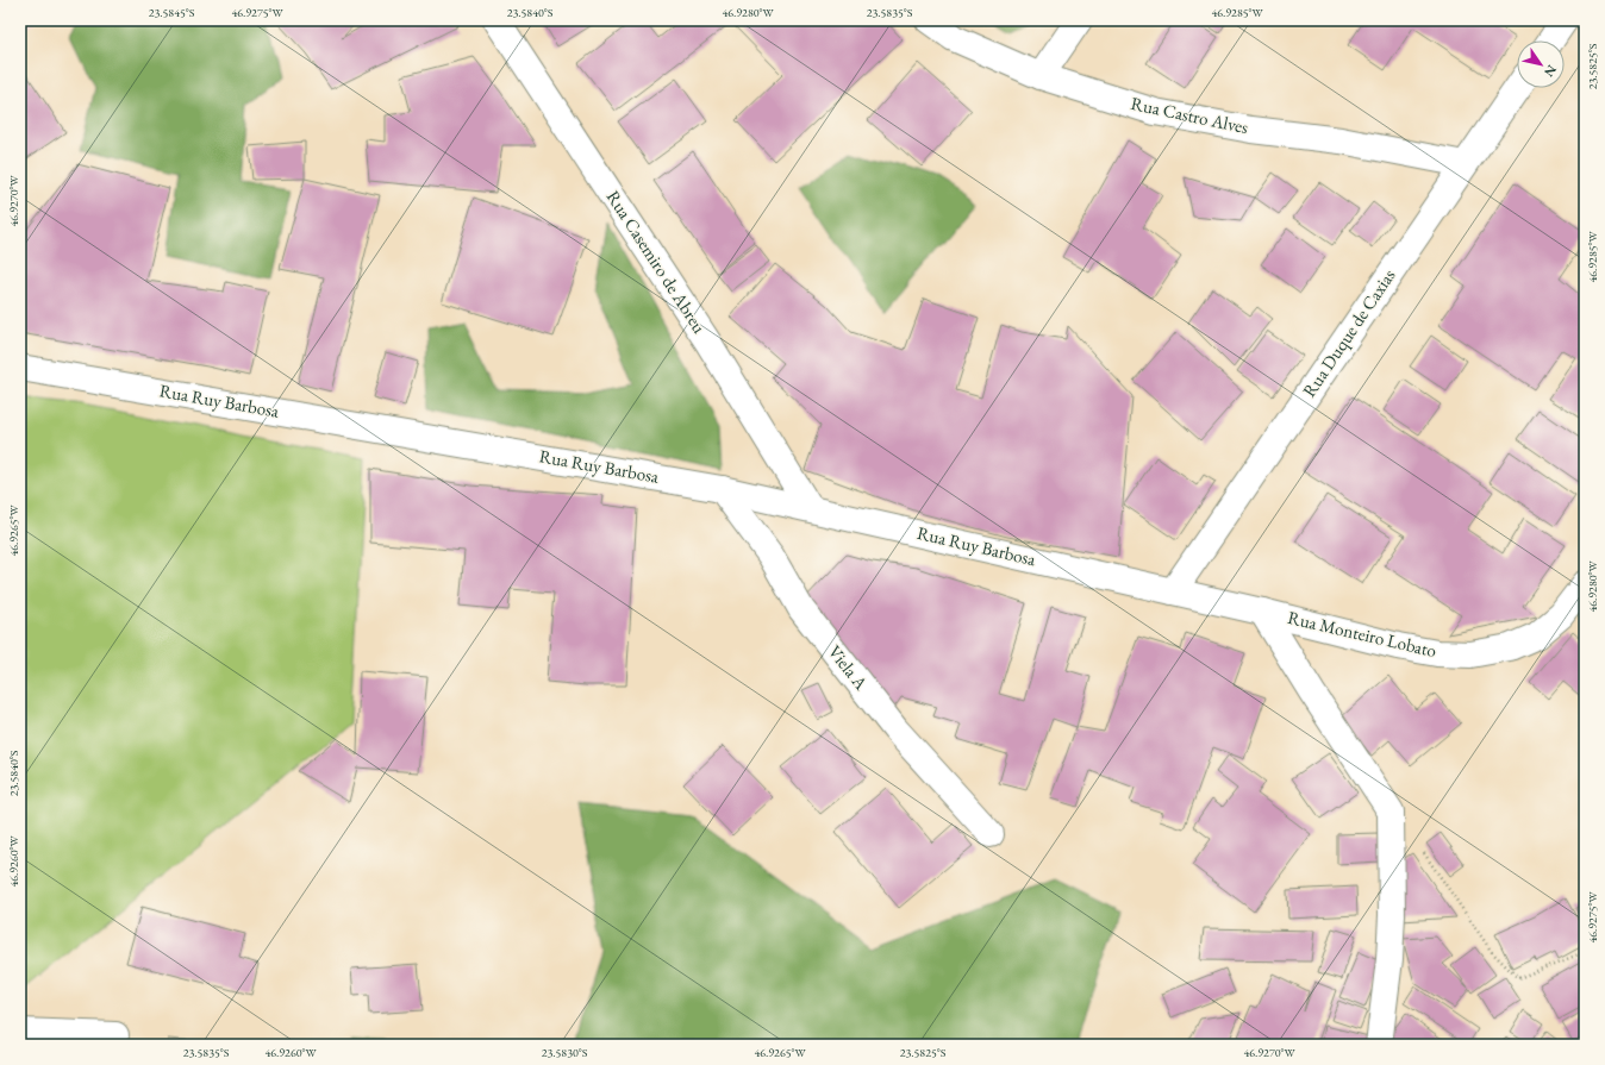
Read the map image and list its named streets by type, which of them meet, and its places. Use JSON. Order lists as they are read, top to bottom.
{
  "streets": {
    "street": [
      "Rua Castro Alves",
      "Rua Casemiro de Abreu",
      "Rua Duque de Caxias",
      "Rua Ruy Barbosa",
      "Rua Monteiro Lobato",
      "Viela A"
    ]
  },
  "crossings": [
    ["Rua Castro Alves", "Rua Duque de Caxias"],
    ["Rua Casemiro de Abreu", "Rua Ruy Barbosa"],
    ["Rua Duque de Caxias", "Rua Ruy Barbosa"],
    ["Rua Duque de Caxias", "Rua Monteiro Lobato"],
    ["Rua Ruy Barbosa", "Rua Monteiro Lobato"],
    ["Rua Ruy Barbosa", "Viela A"]
  ],
  "north": "bottom right",
  "coordinates": [
    "23.5845°S",
    "46.9275°W",
    "23.5840°S",
    "46.9280°W",
    "23.5835°S",
    "46.9285°W",
    "23.5825°S",
    "46.9270°W",
    "46.9265°W",
    "46.9260°W",
    "23.5830°S"
  ]
}
